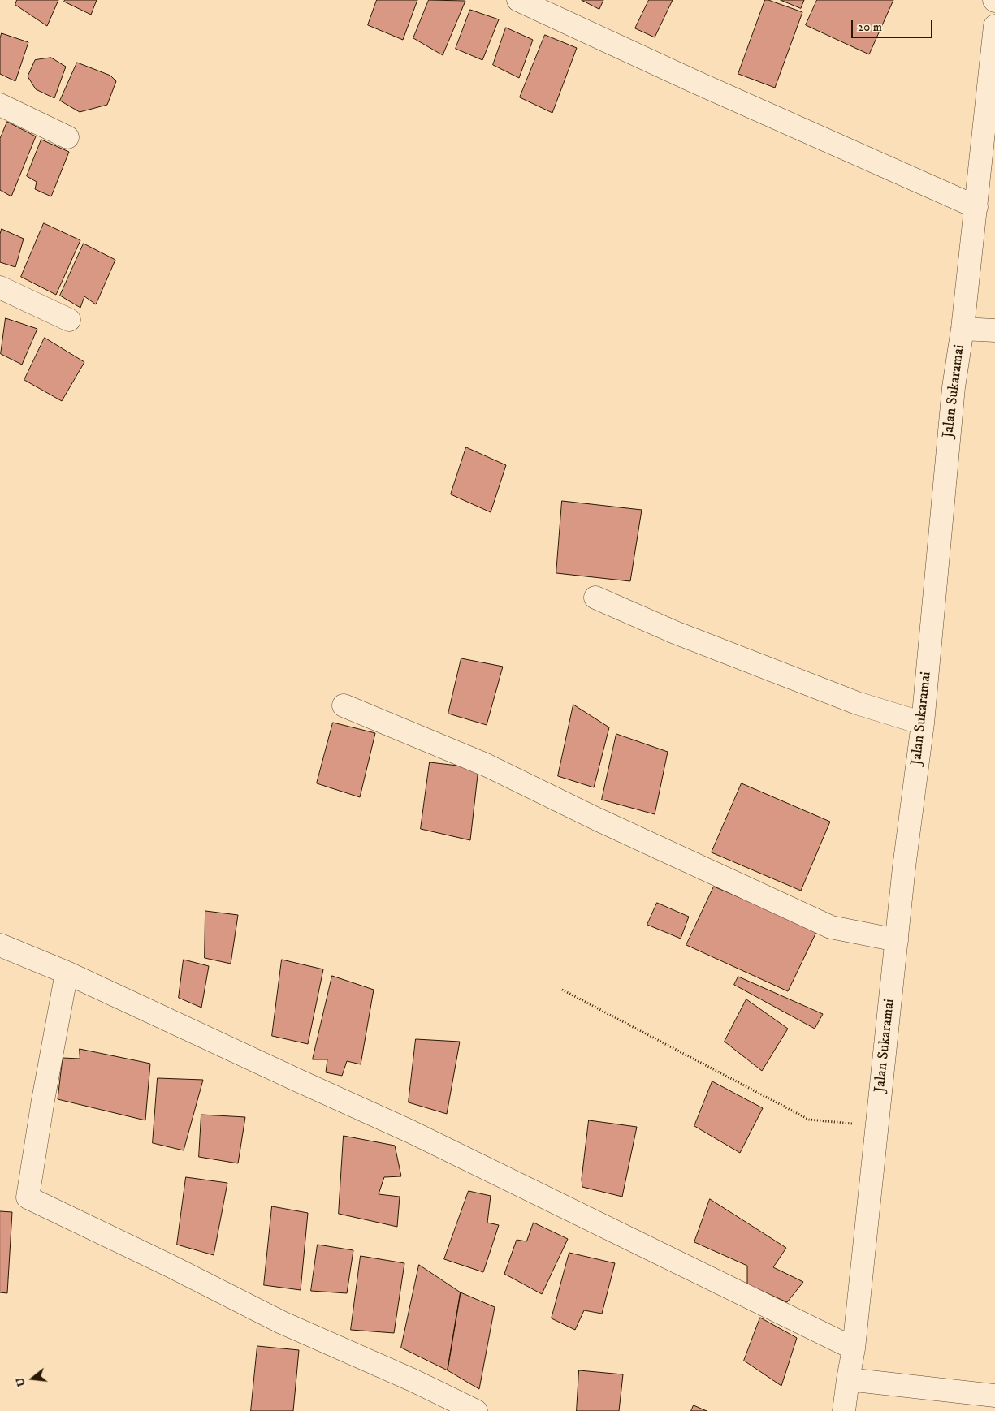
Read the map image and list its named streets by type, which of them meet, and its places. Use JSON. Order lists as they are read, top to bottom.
{
  "streets": {
    "street": ["Jalan Sukaramai"]
  },
  "scale_bar": "20 m",
  "north": "left"
}
